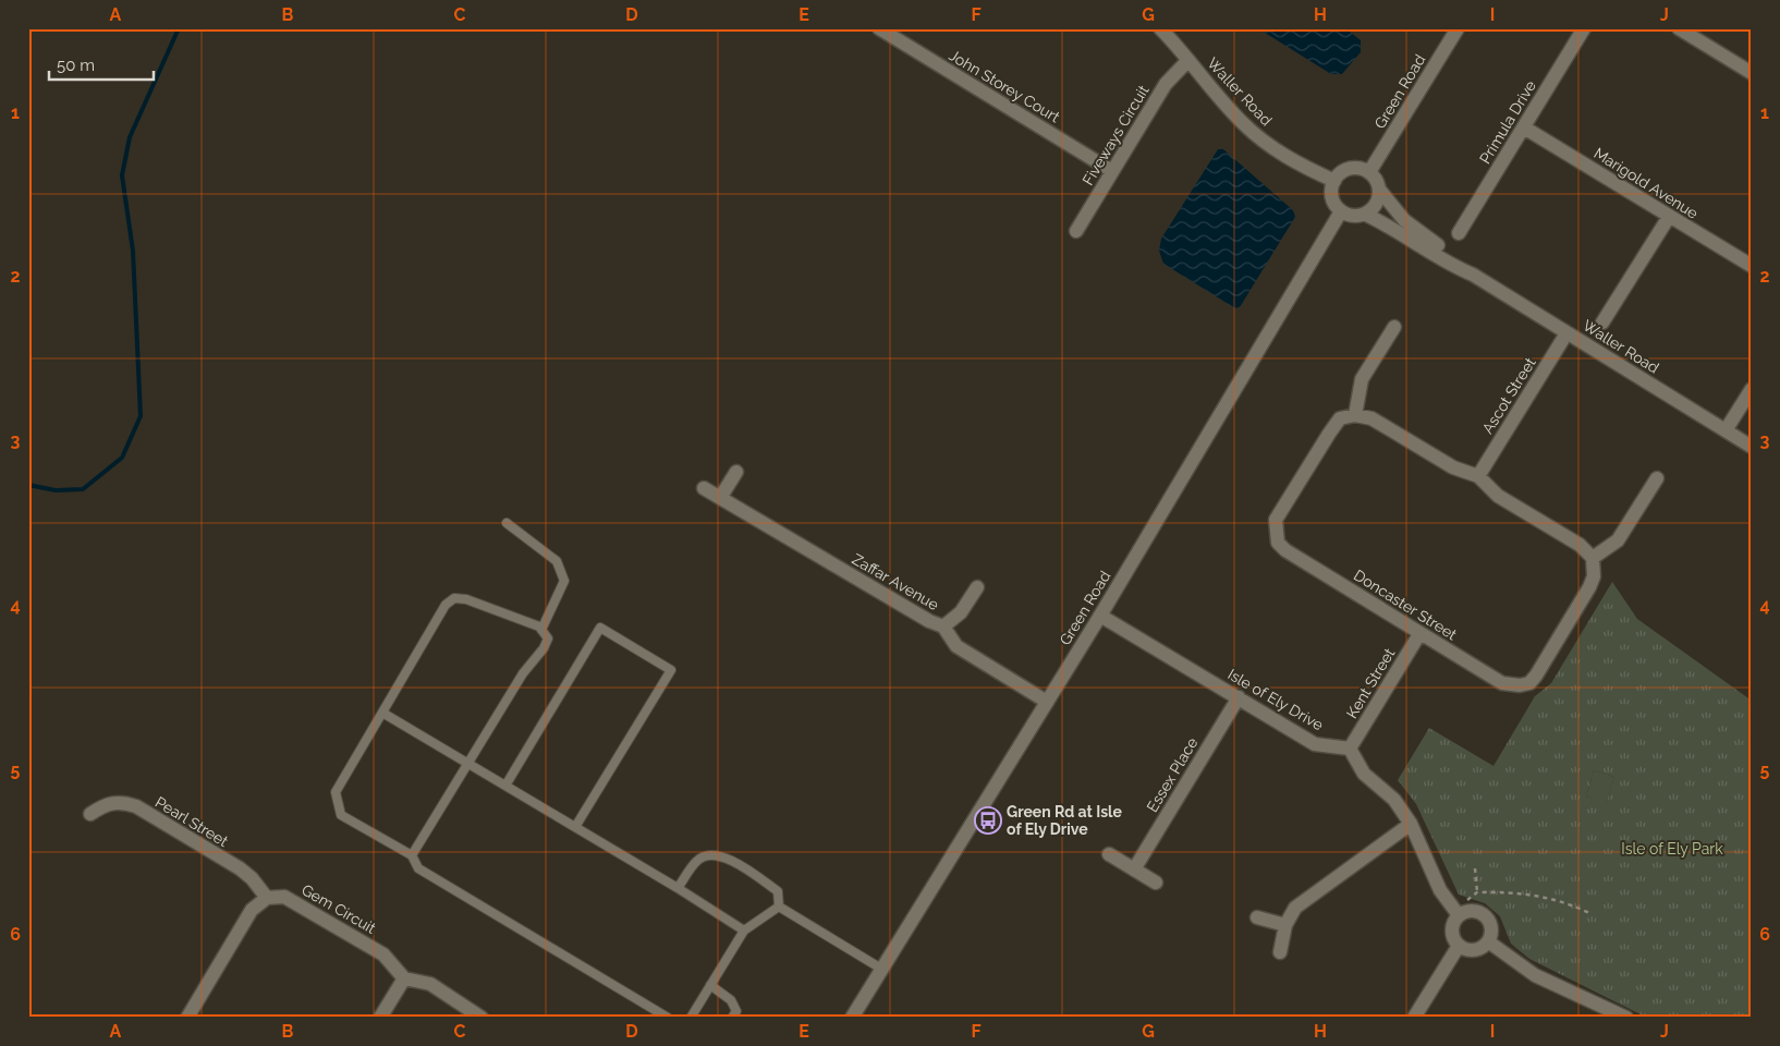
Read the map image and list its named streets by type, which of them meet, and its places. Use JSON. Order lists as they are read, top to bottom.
{
  "streets": {
    "street": [
      "John Storey Court",
      "Waller Road",
      "Green Road",
      "Primula Drive",
      "Fiveways Circuit",
      "Marigold Avenue",
      "Ascot Street",
      "Zaffar Avenue",
      "Doncaster Street",
      "Kent Street",
      "Isle of Ely Drive",
      "Essex Place",
      "Pearl Street",
      "Gem Circuit"
    ]
  },
  "crossings": [
    ["John Storey Court", "Fiveways Circuit"],
    ["Waller Road", "Green Road"],
    ["Waller Road", "Fiveways Circuit"],
    ["Waller Road", "Ascot Street"],
    ["Green Road", "Zaffar Avenue"],
    ["Green Road", "Isle of Ely Drive"],
    ["Primula Drive", "Marigold Avenue"],
    ["Doncaster Street", "Kent Street"],
    ["Kent Street", "Isle of Ely Drive"],
    ["Isle of Ely Drive", "Essex Place"],
    ["Pearl Street", "Gem Circuit"]
  ],
  "parks": ["Isle of Ely Park"],
  "places": {
    "bus stop": ["Green Rd at Isle of Ely Drive"]
  },
  "scale_bar": "50 m",
  "grid": {
    "columns": [
      "A",
      "B",
      "C",
      "D",
      "E",
      "F",
      "G",
      "H",
      "I",
      "J"
    ],
    "rows": [
      "1",
      "2",
      "3",
      "4",
      "5",
      "6"
    ]
  }
}
